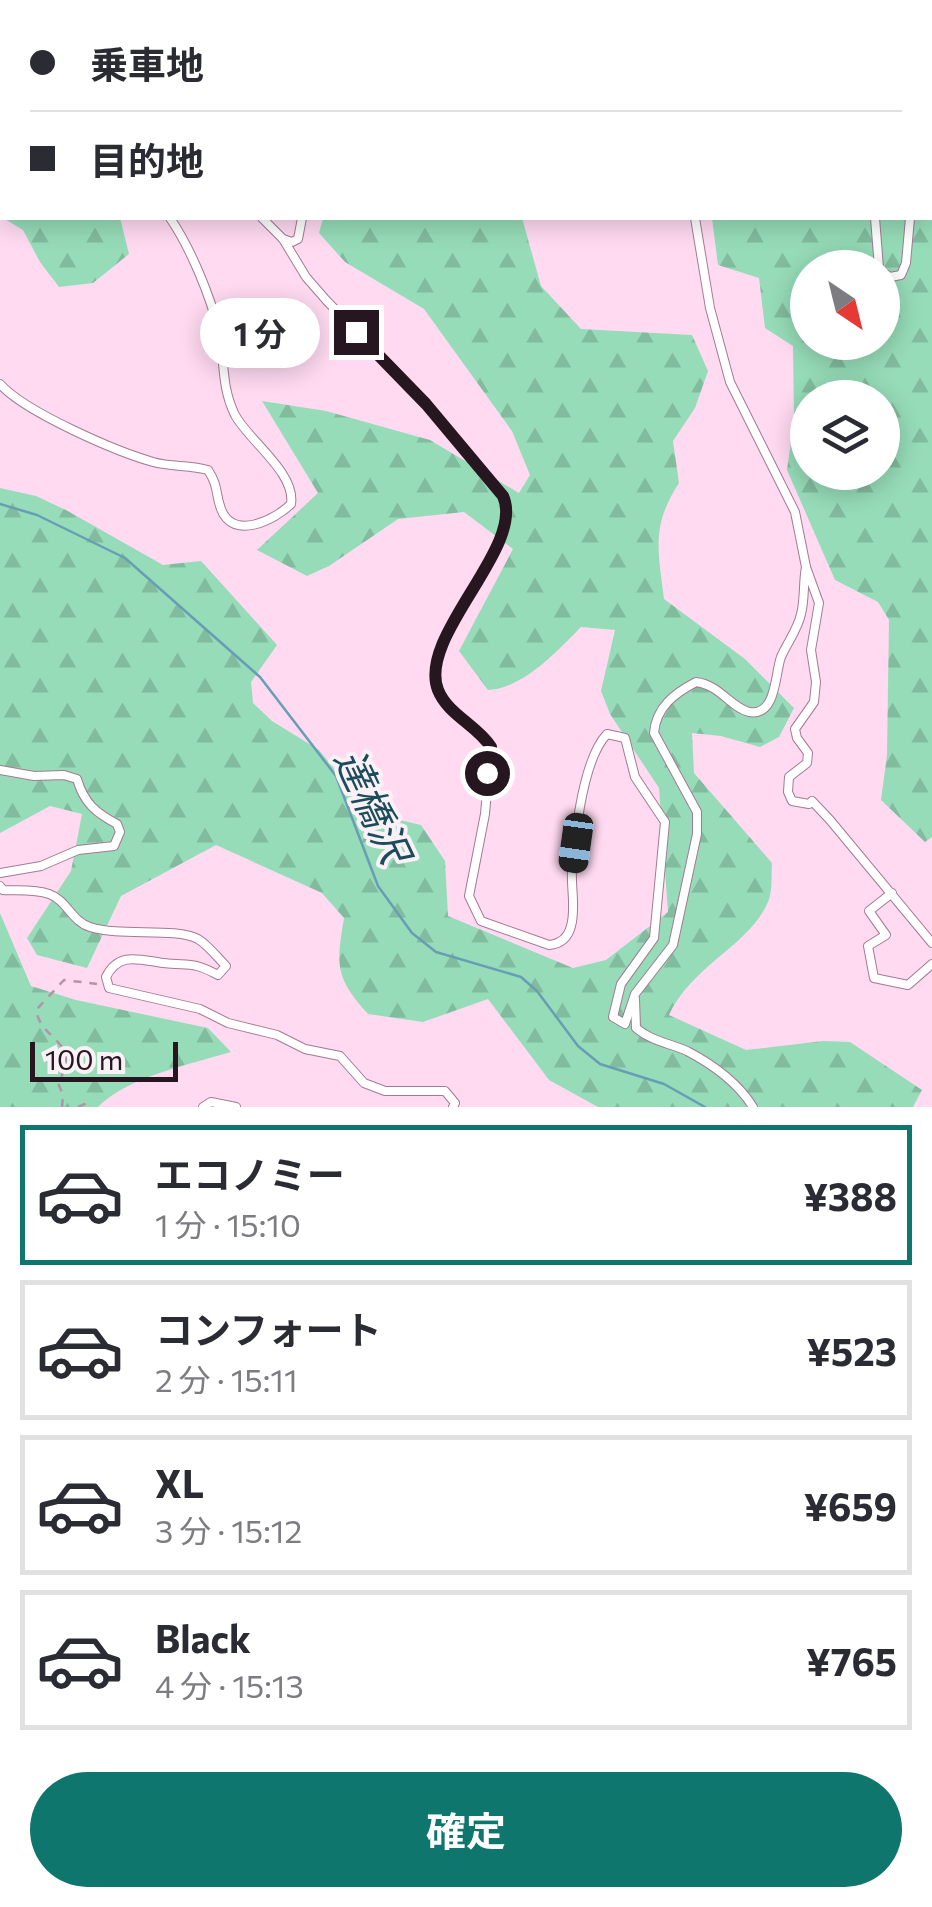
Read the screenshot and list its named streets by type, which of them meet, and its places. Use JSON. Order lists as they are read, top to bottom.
{
  "water": ["達橋沢"],
  "scale_bar": "100 m",
  "north": "bottom right",
  "page": {
    "banner": ["乗車地", "目的地"],
    "bubble": "1 分",
    "scale": "100 m",
    "list": [
      {
        "name": "エコノミー",
        "note": "1 分 · 15:10",
        "value": "¥388"
      },
      {
        "name": "コンフォート",
        "note": "2 分 · 15:11",
        "value": "¥523"
      },
      {
        "name": "XL",
        "note": "3 分 · 15:12",
        "value": "¥659"
      },
      {
        "name": "Black",
        "note": "4 分 · 15:13",
        "value": "¥765"
      }
    ],
    "buttons": "確定"
  }
}
